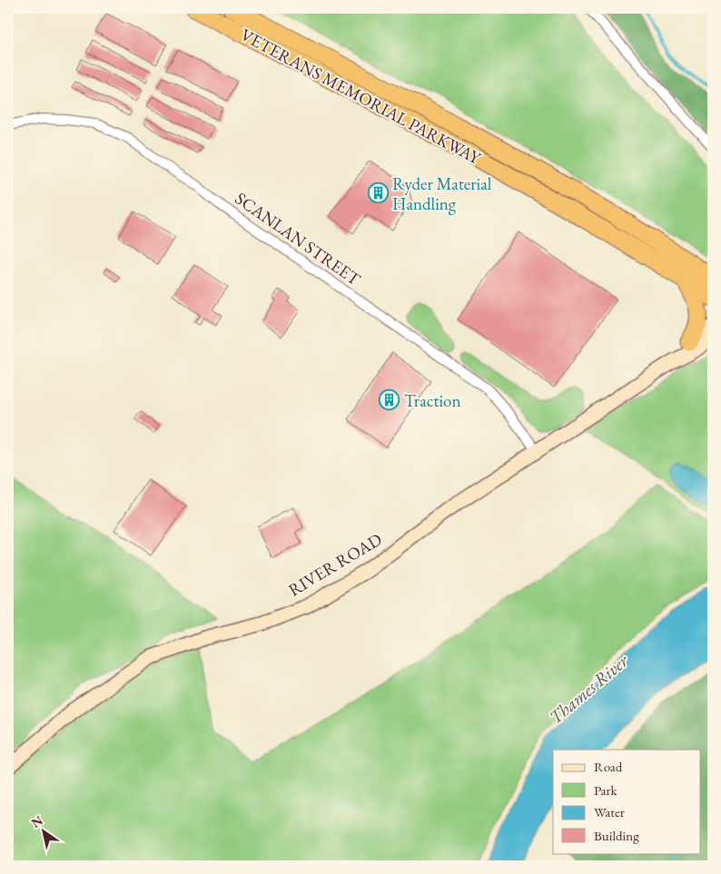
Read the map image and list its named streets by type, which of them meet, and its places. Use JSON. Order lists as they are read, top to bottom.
{
  "streets": {
    "highway": ["VETERANS MEMORIAL PARKWAY"],
    "street": ["SCANLAN STREET", "RIVER ROAD"]
  },
  "crossings": [
    ["SCANLAN STREET", "RIVER ROAD"]
  ],
  "water": ["Thames River"],
  "places": {
    "building": ["Ryder Material Handling", "Traction"]
  },
  "legend": [
    "Road",
    "Park",
    "Water",
    "Building"
  ],
  "north": "top left"
}
